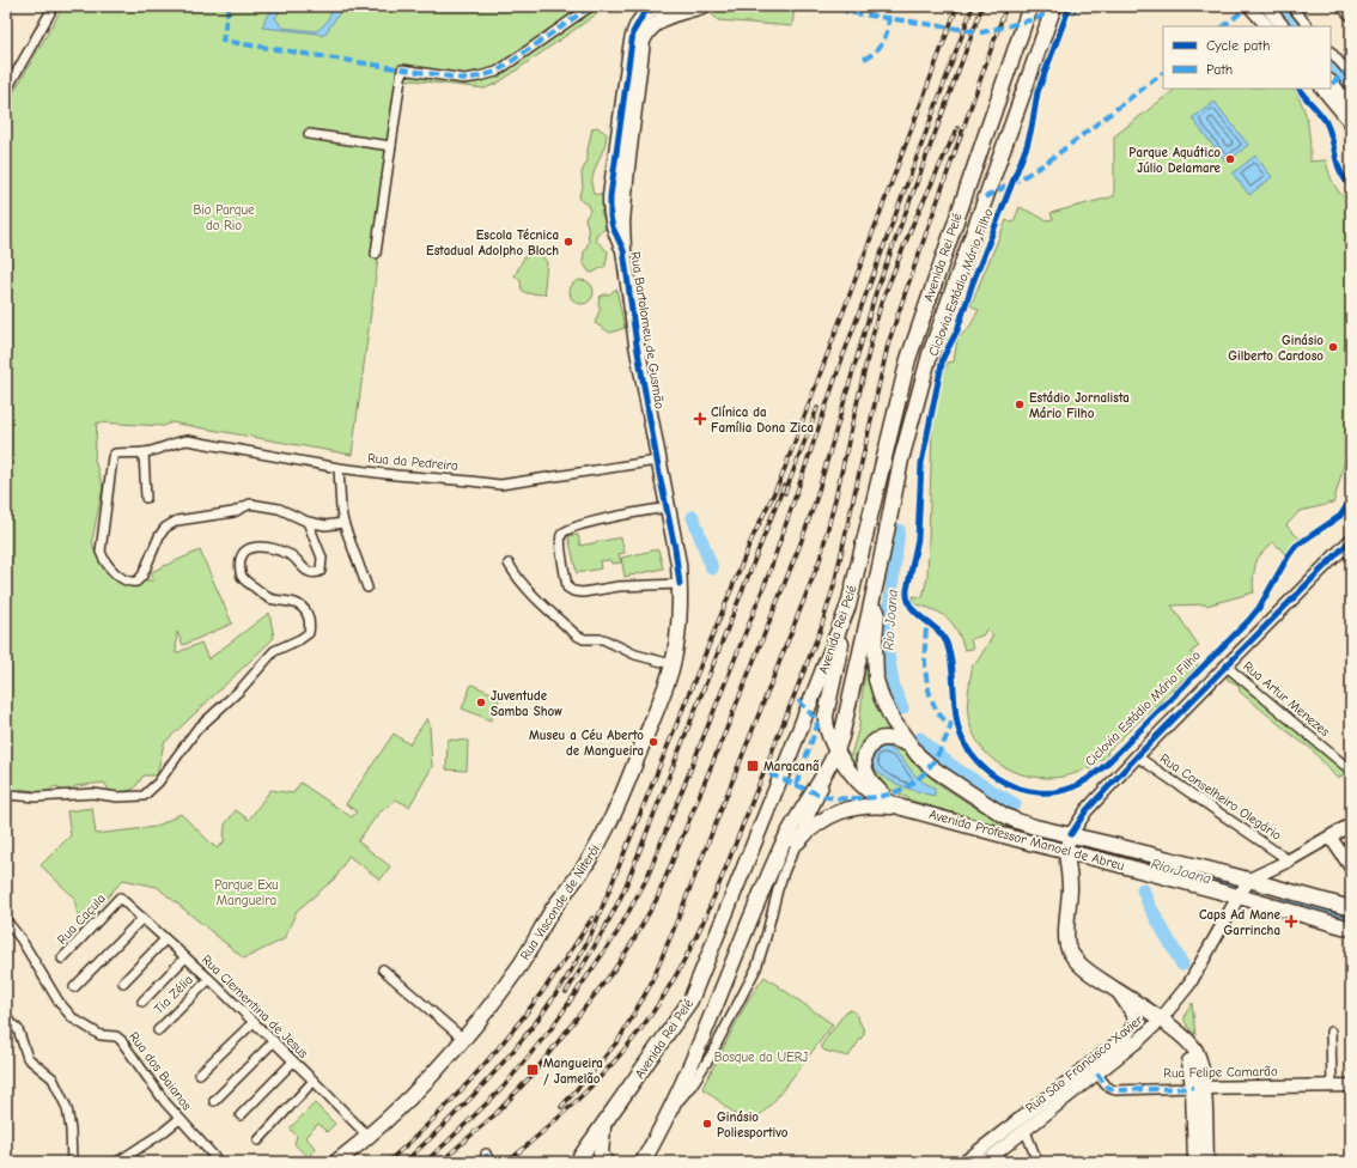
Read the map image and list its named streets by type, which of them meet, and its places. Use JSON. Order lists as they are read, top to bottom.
{
  "streets": {
    "main road": [
      "Avenida Rei Pelé",
      "Rua Bartolomeu de Gusmão",
      "Avenida Professor Manoel de Abreu",
      "Rua Visconde de Niterói",
      "Rua São Francisco Xavier",
      "Rua Felipe Camarão"
    ],
    "street": [
      "Rua da Pedreira",
      "Rua Artur Menezes",
      "Rua Conselheiro Olegário",
      "Rua Caçula",
      "Tia Zélia",
      "Rua Clementina de Jesus",
      "Rua dos Baianos"
    ],
    "cycle path": ["Ciclovia Estádio Mário Filho"]
  },
  "crossings": [
    ["Avenida Rei Pelé", "Avenida Professor Manoel de Abreu"],
    ["Rua Bartolomeu de Gusmão", "Rua da Pedreira"],
    ["Rua Bartolomeu de Gusmão", "Rua Visconde de Niterói"],
    ["Avenida Professor Manoel de Abreu", "Rua São Francisco Xavier"],
    ["Rua Visconde de Niterói", "Rua Clementina de Jesus"],
    ["Rua Caçula", "Rua Clementina de Jesus"],
    ["Tia Zélia", "Rua Clementina de Jesus"],
    ["Rua São Francisco Xavier", "Rua Felipe Camarão"]
  ],
  "water": ["Rio Joana"],
  "parks": ["Bio Parque do Rio", "Parque Exu Mangueira", "Bosque da UERJ"],
  "places": {
    "other": [
      "Parque Aquático Júlio Delamare",
      "Escola Técnica Estadual Adolpho Bloch",
      "Ginásio Gilberto Cardoso",
      "Estádio Jornalista Mário Filho",
      "Juventude Samba Show",
      "Museu a Céu Aberto de Mangueira",
      "Ginásio Poliesportivo"
    ],
    "health": ["Clínica da Família Dona Zica", "Caps Ad Mane Garrincha"],
    "transit": ["Maracanã", "Mangueira / Jamelão"]
  },
  "legend": ["Cycle path", "Path"]
}
